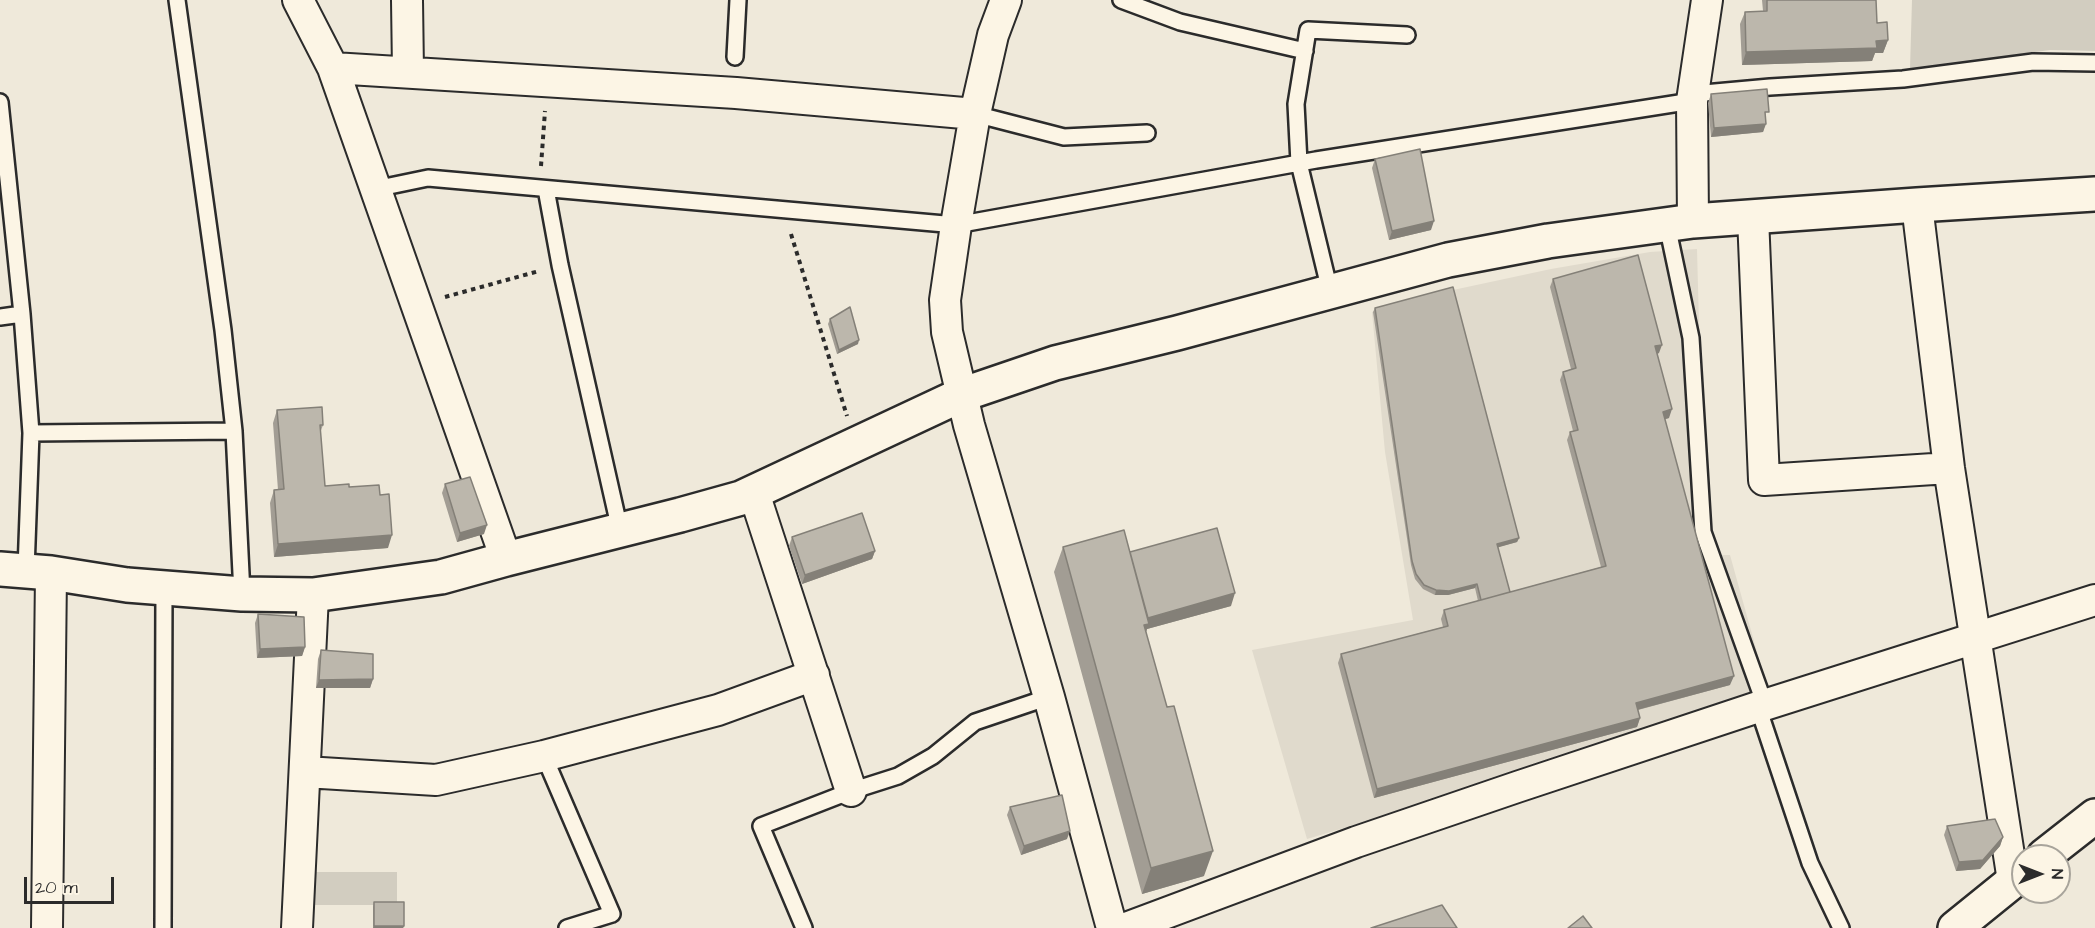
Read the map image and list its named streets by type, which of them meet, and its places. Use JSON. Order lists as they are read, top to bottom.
{
  "scale_bar": "20 m",
  "north": "right"
}
